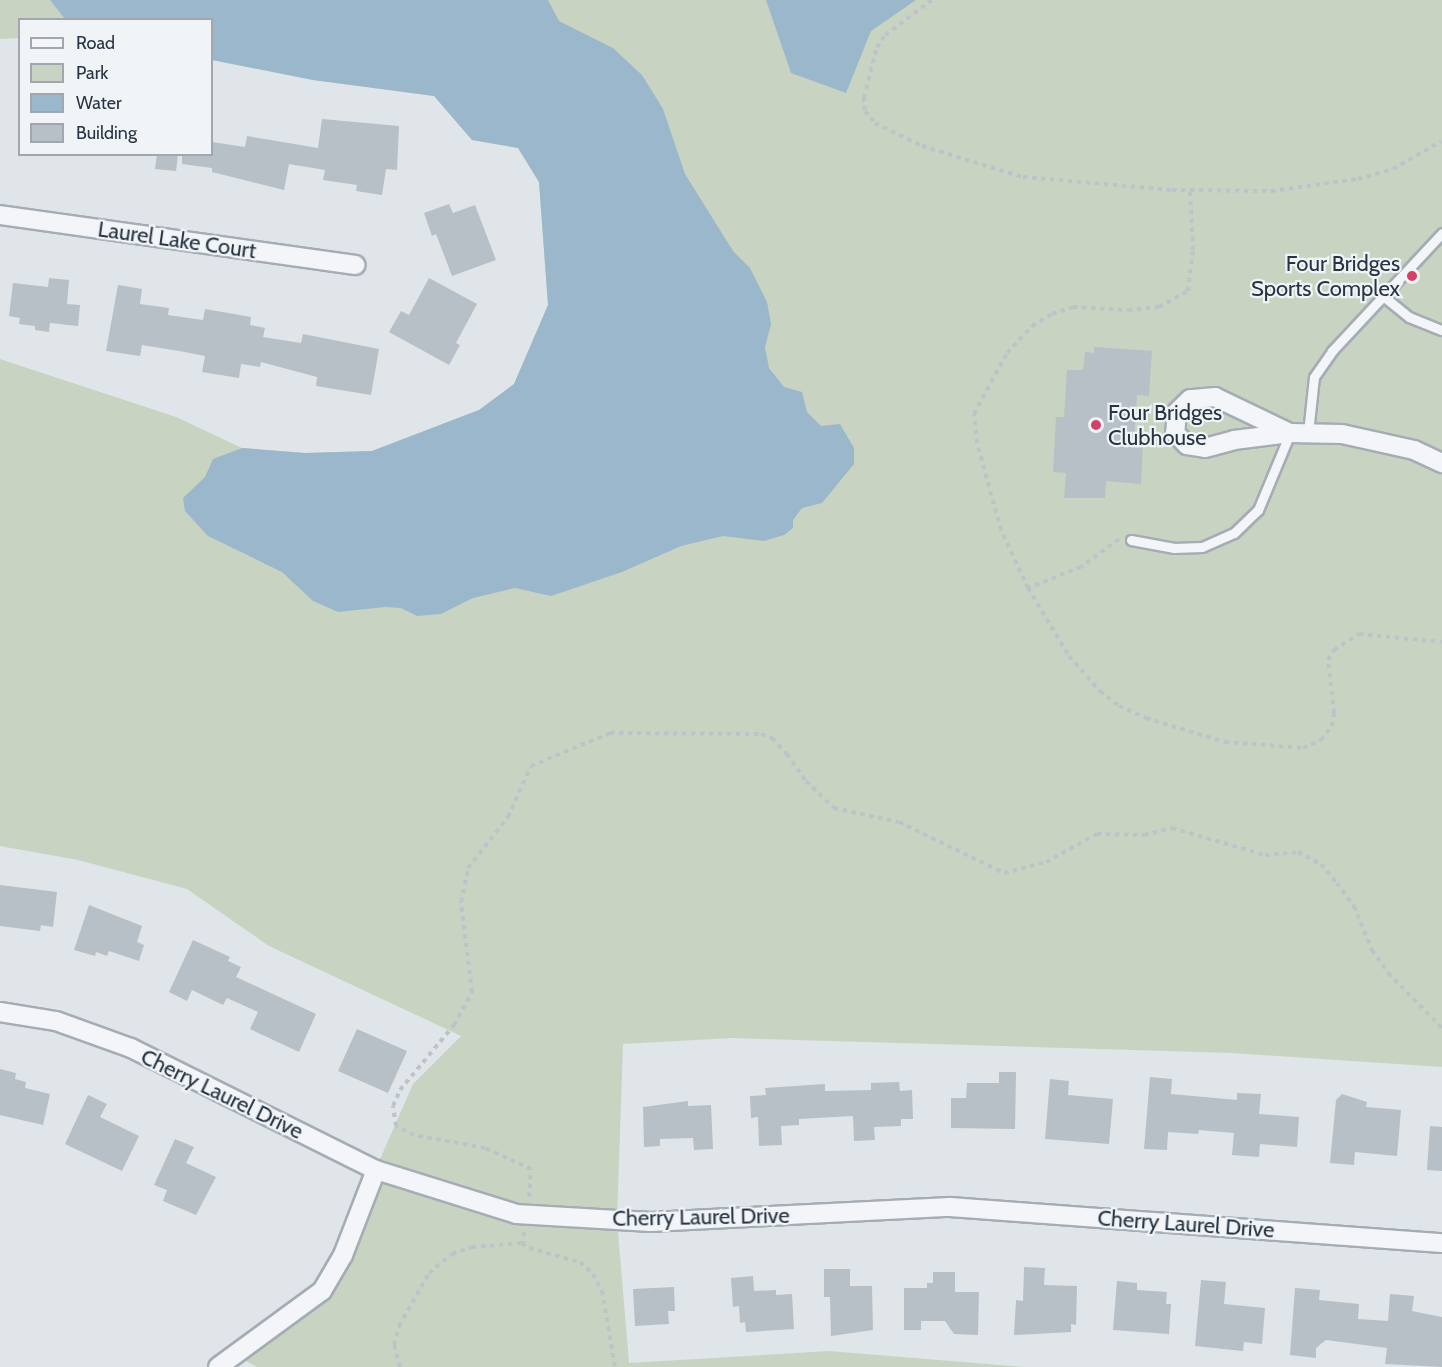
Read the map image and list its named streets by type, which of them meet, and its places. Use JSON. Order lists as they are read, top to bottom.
{
  "streets": {
    "street": ["Laurel Lake Court", "Cherry Laurel Drive"]
  },
  "places": ["Four Bridges Sports Complex", "Four Bridges Clubhouse"],
  "legend": [
    "Road",
    "Park",
    "Water",
    "Building"
  ]
}
